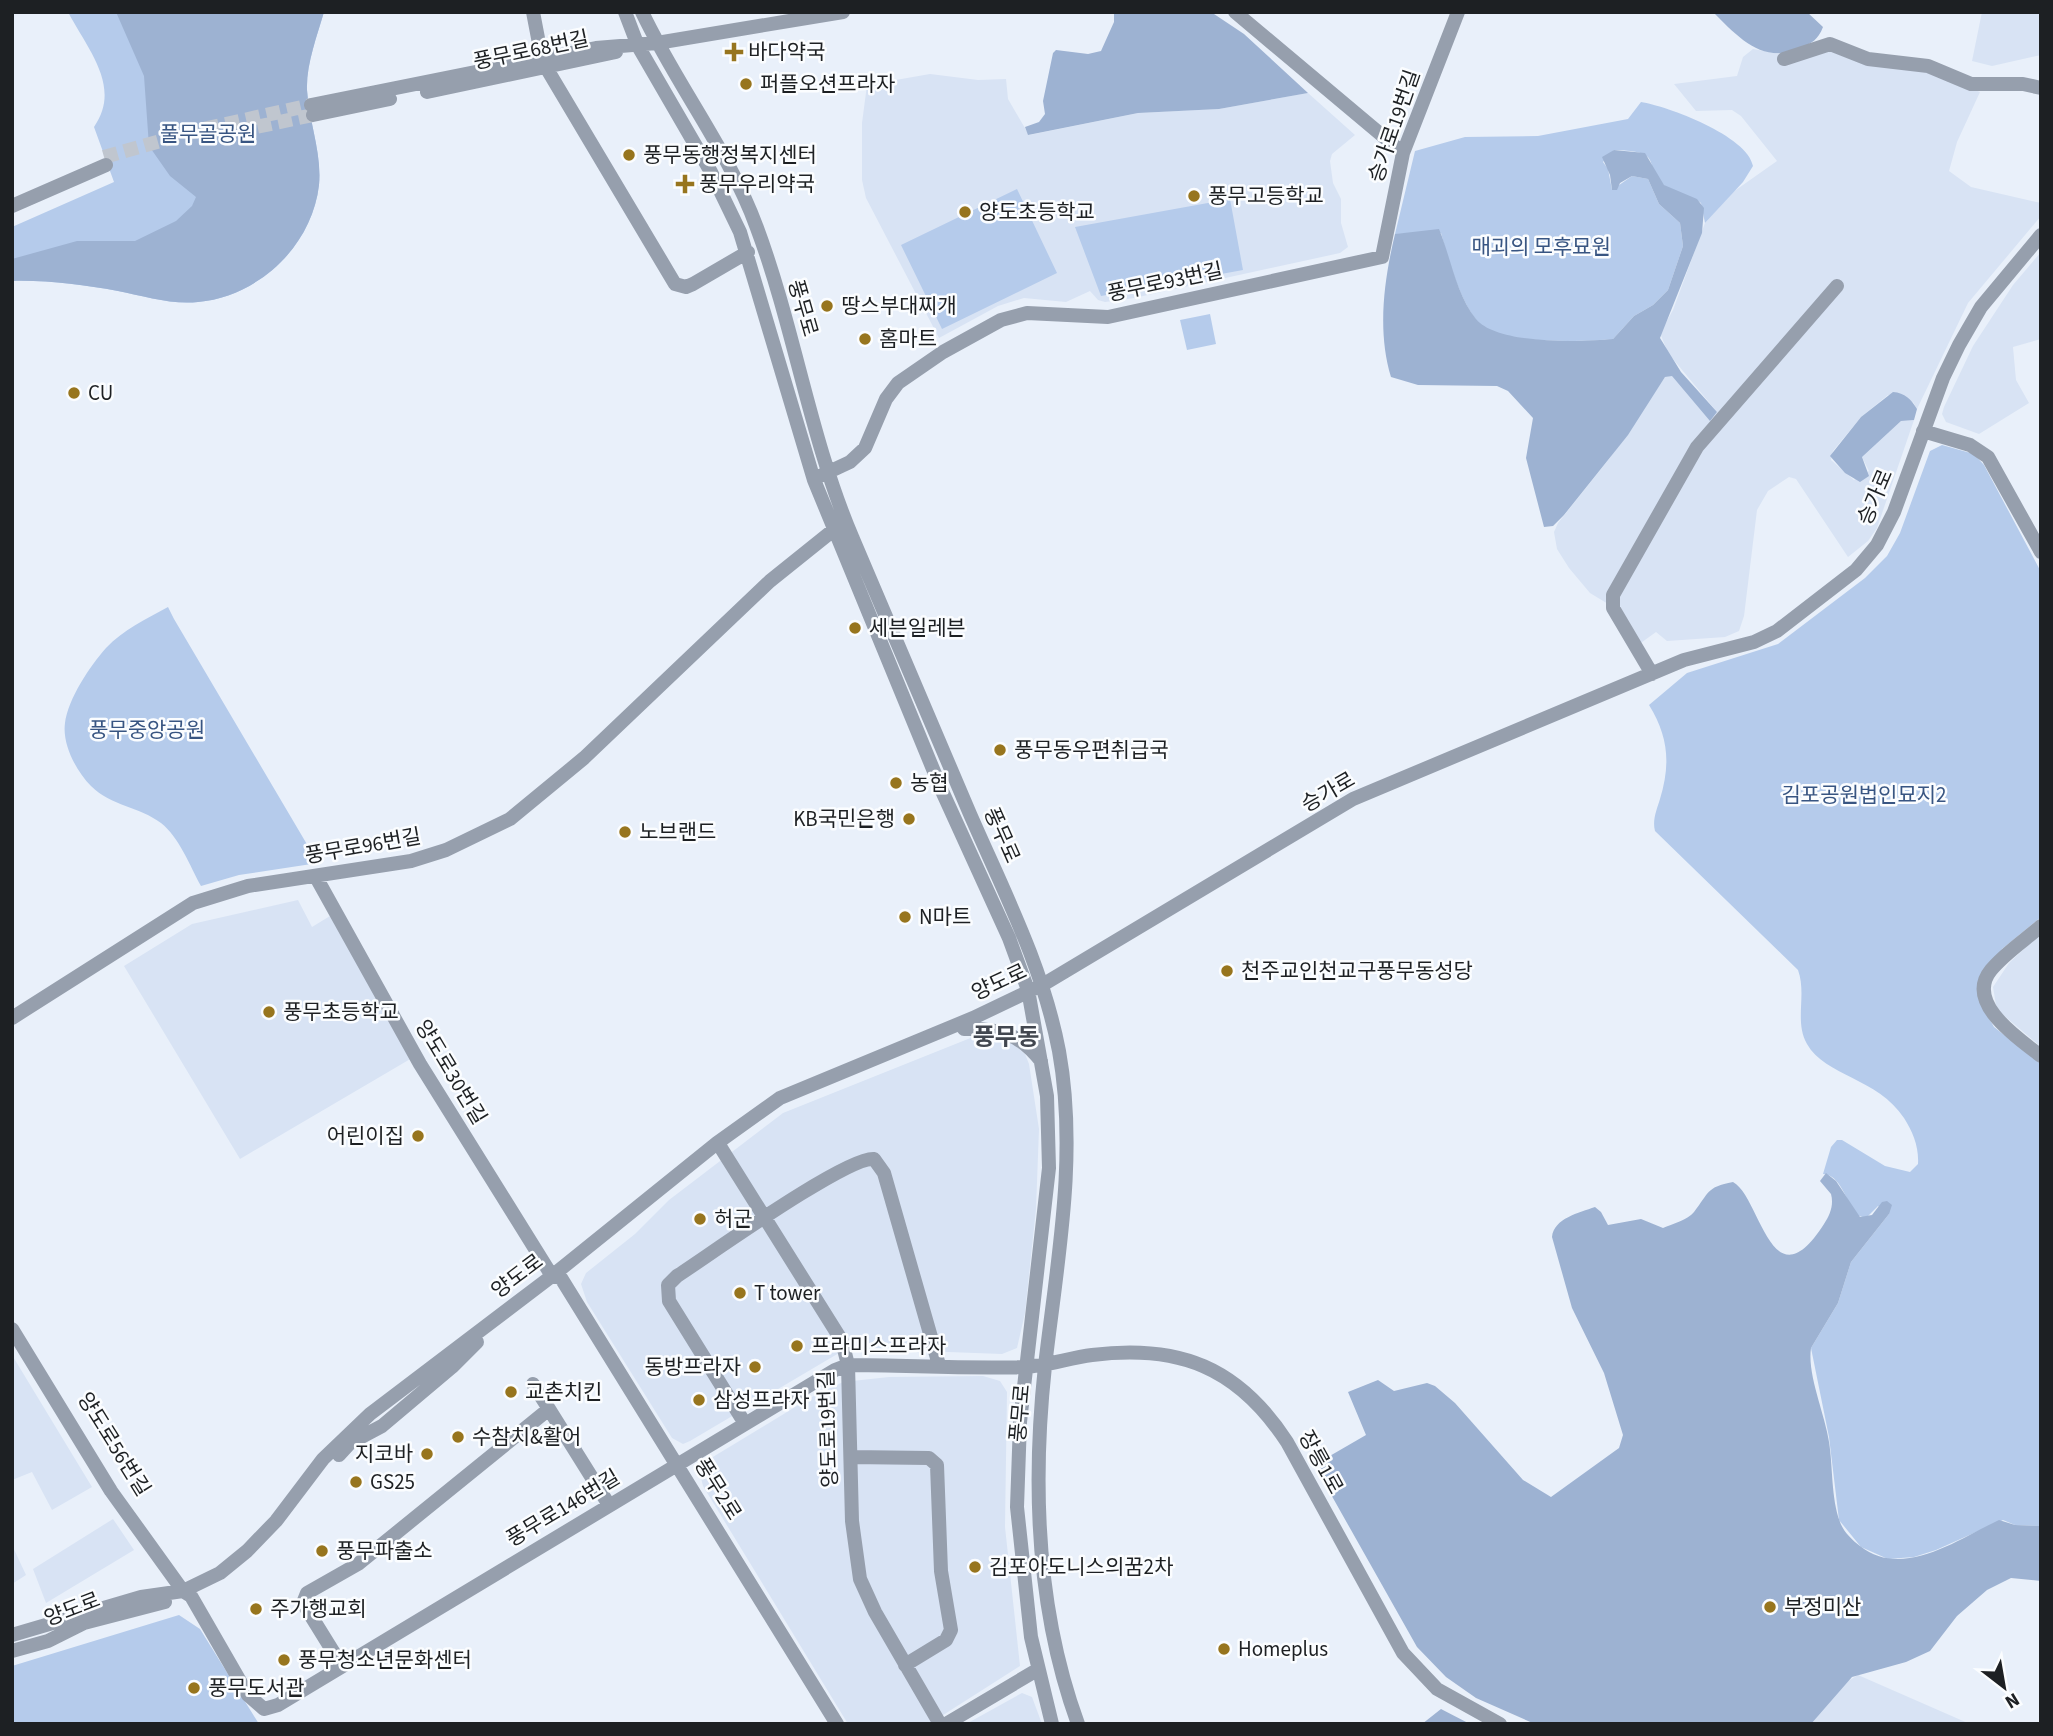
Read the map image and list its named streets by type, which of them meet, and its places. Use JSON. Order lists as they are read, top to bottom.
{
  "streets": {
    "street": [
      "풍무로68번길",
      "승가로19번길",
      "풍무로93번길",
      "풍무로",
      "승가로",
      "풍무로96번길",
      "양도로",
      "양도로30번길",
      "양도로19번길",
      "양도로56번길",
      "장릉1로",
      "풍무2로",
      "풍무로146번길"
    ]
  },
  "crossings": [
    ["풍무로68번길", "풍무로"],
    ["승가로19번길", "풍무로93번길"],
    ["풍무로93번길", "풍무로"],
    ["풍무로", "승가로"],
    ["풍무로", "풍무로96번길"],
    ["풍무로", "양도로"],
    ["풍무로", "장릉1로"],
    ["풍무로", "풍무로146번길"],
    ["승가로", "양도로"],
    ["풍무로96번길", "양도로30번길"],
    ["양도로", "양도로30번길"],
    ["양도로", "양도로19번길"],
    ["양도로", "양도로56번길"],
    ["양도로", "풍무2로"],
    ["양도로", "풍무로146번길"],
    ["양도로30번길", "풍무2로"],
    ["양도로19번길", "풍무로146번길"],
    ["양도로56번길", "풍무로146번길"],
    ["장릉1로", "풍무로146번길"],
    ["풍무2로", "풍무로146번길"]
  ],
  "districts": ["풍무동"],
  "parks": [
    "풀무골공원",
    "매괴의 모후묘원",
    "풍무중앙공원",
    "김포공원법인묘지2"
  ],
  "places": {
    "health": ["바다약국", "풍무우리약국"],
    "other": [
      "퍼플오션프라자",
      "풍무동행정복지센터",
      "풍무고등학교",
      "양도초등학교",
      "땅스부대찌개",
      "홈마트",
      "CU",
      "세븐일레븐",
      "풍무동우편취급국",
      "농협",
      "KB국민은행",
      "노브랜드",
      "N마트",
      "천주교인천교구풍무동성당",
      "풍무초등학교",
      "어린이집",
      "허군",
      "T tower",
      "프라미스프라자",
      "동방프라자",
      "교촌치킨",
      "삼성프라자",
      "수참치&활어",
      "지코바",
      "GS25",
      "풍무파출소",
      "김포아도니스의꿈2차",
      "부정미산",
      "주가행교회",
      "Homeplus",
      "풍무청소년문화센터",
      "풍무도서관"
    ]
  },
  "north": "bottom right"
}
